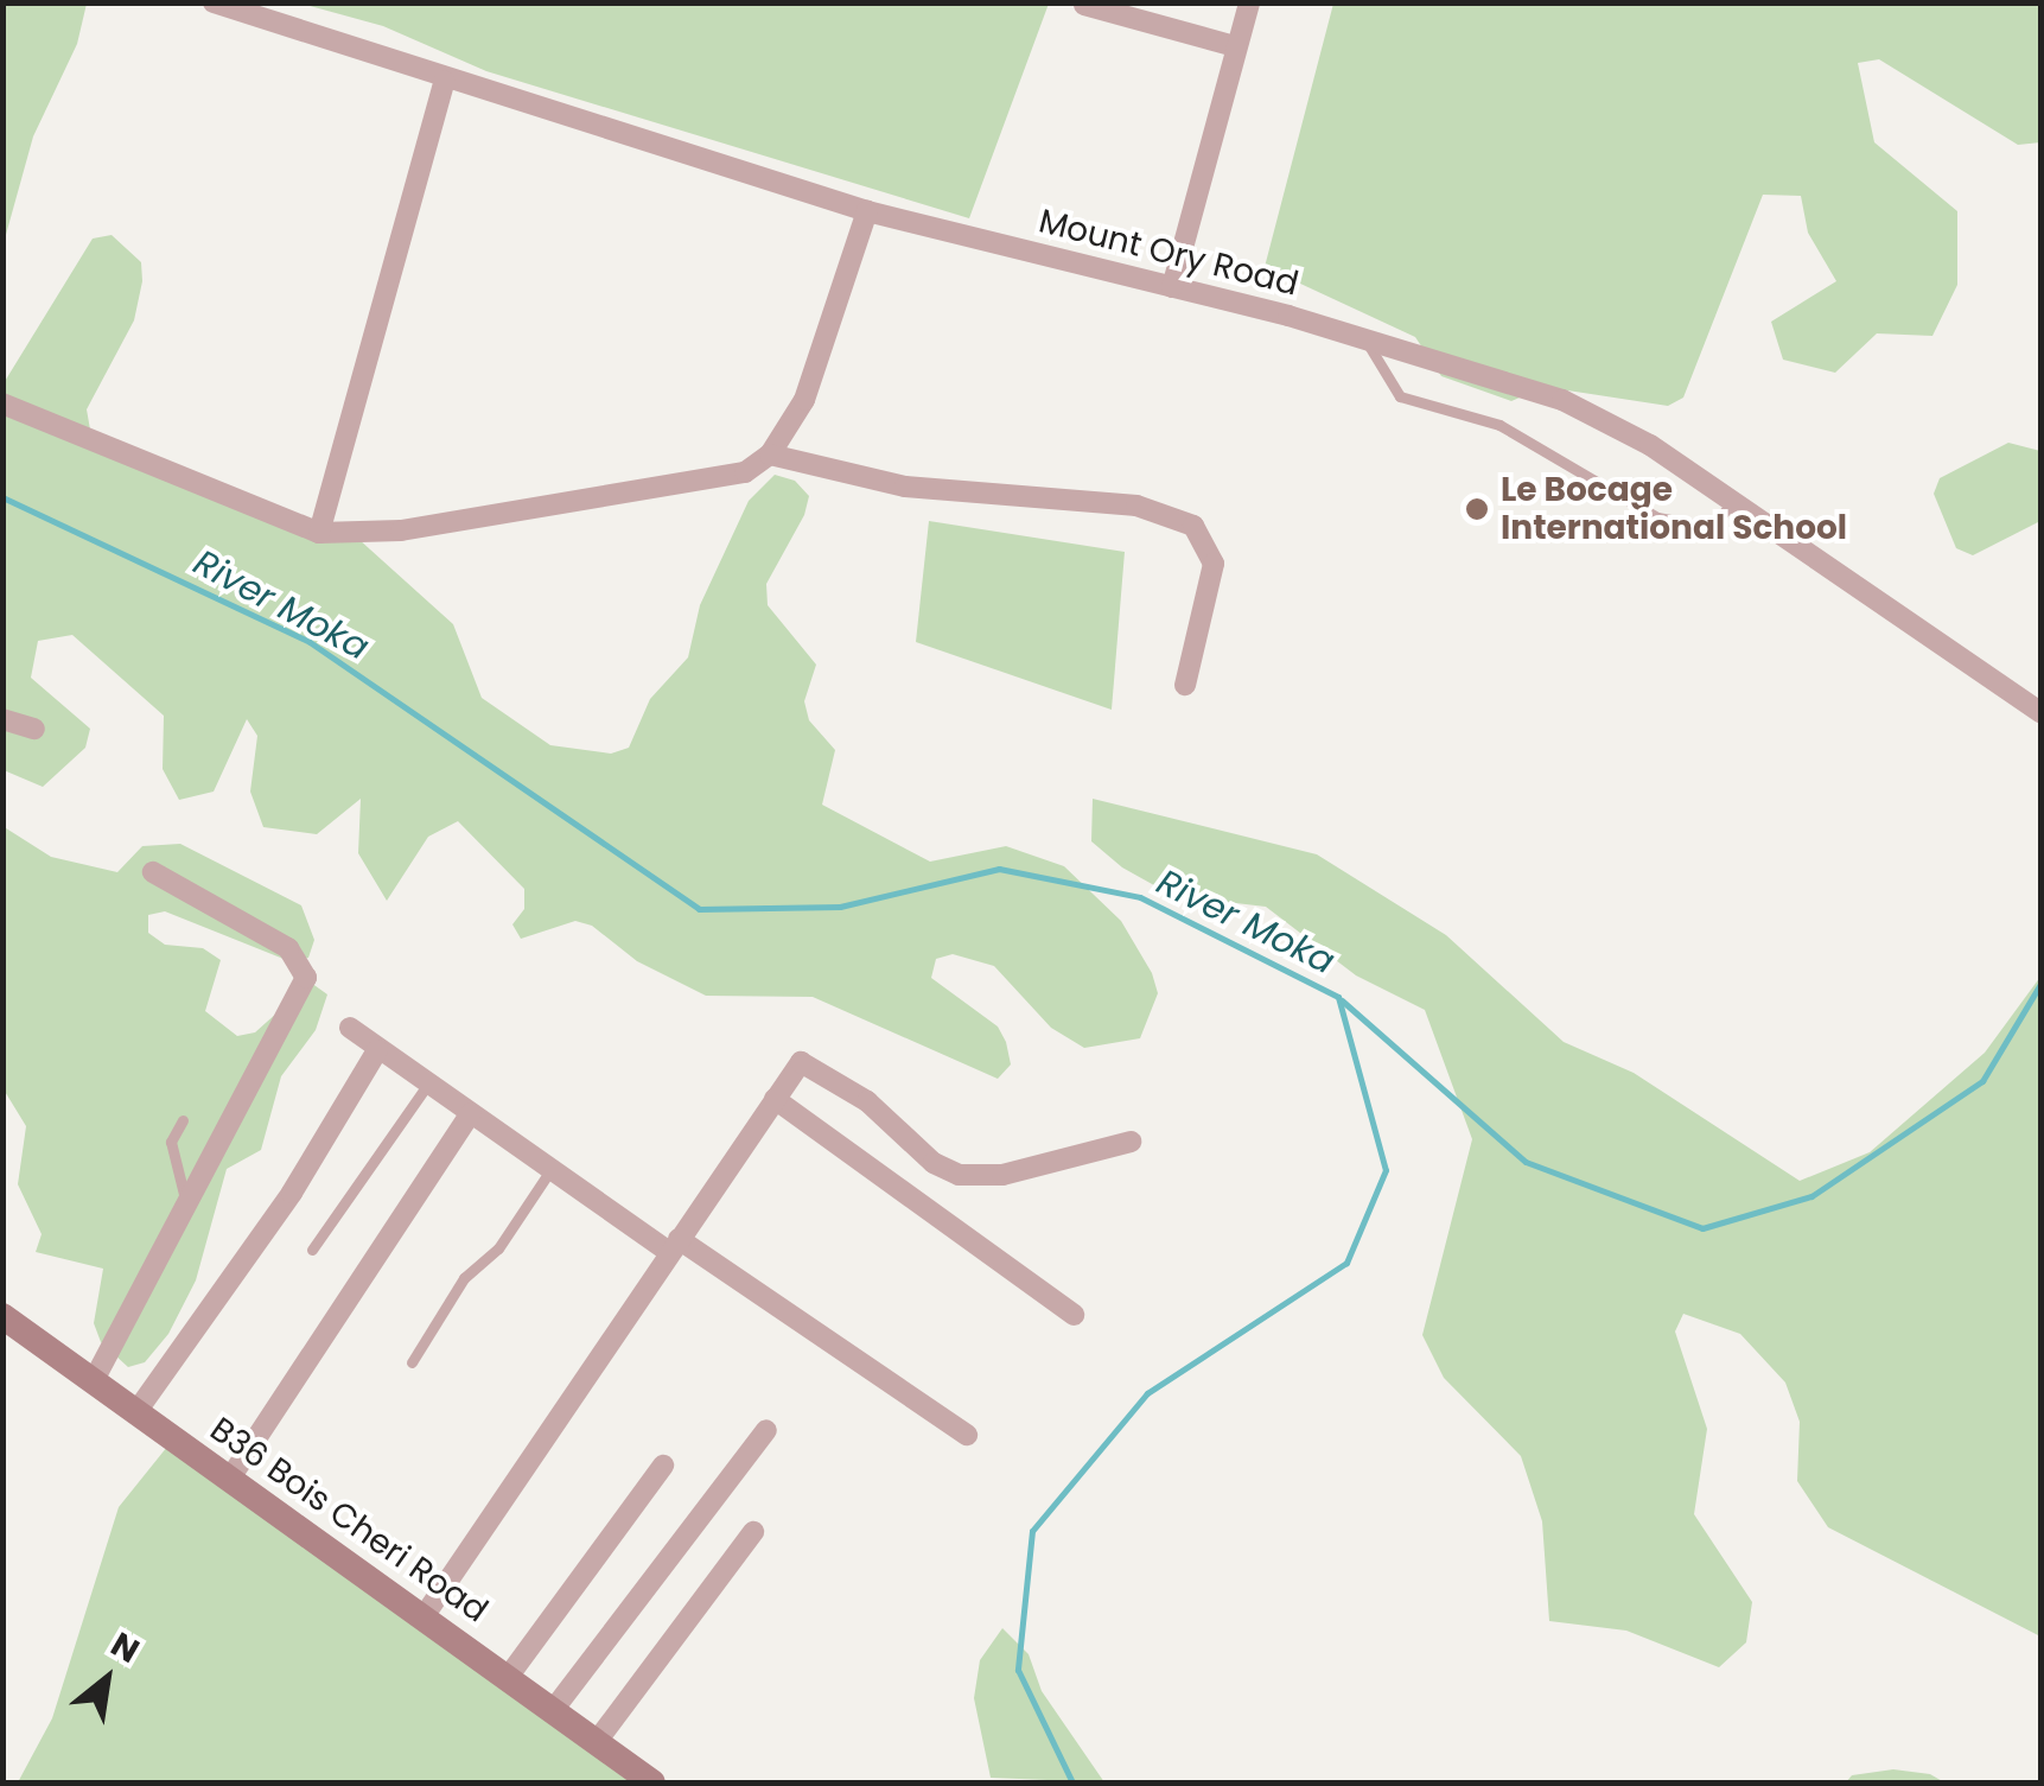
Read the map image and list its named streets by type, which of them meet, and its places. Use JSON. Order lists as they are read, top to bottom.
{
  "streets": {
    "main road": ["B36 Bois Cheri Road"],
    "street": ["Mount Ory Road"]
  },
  "water": ["River Moka"],
  "places": ["Le Bocage International School"],
  "north": "top right"
}
